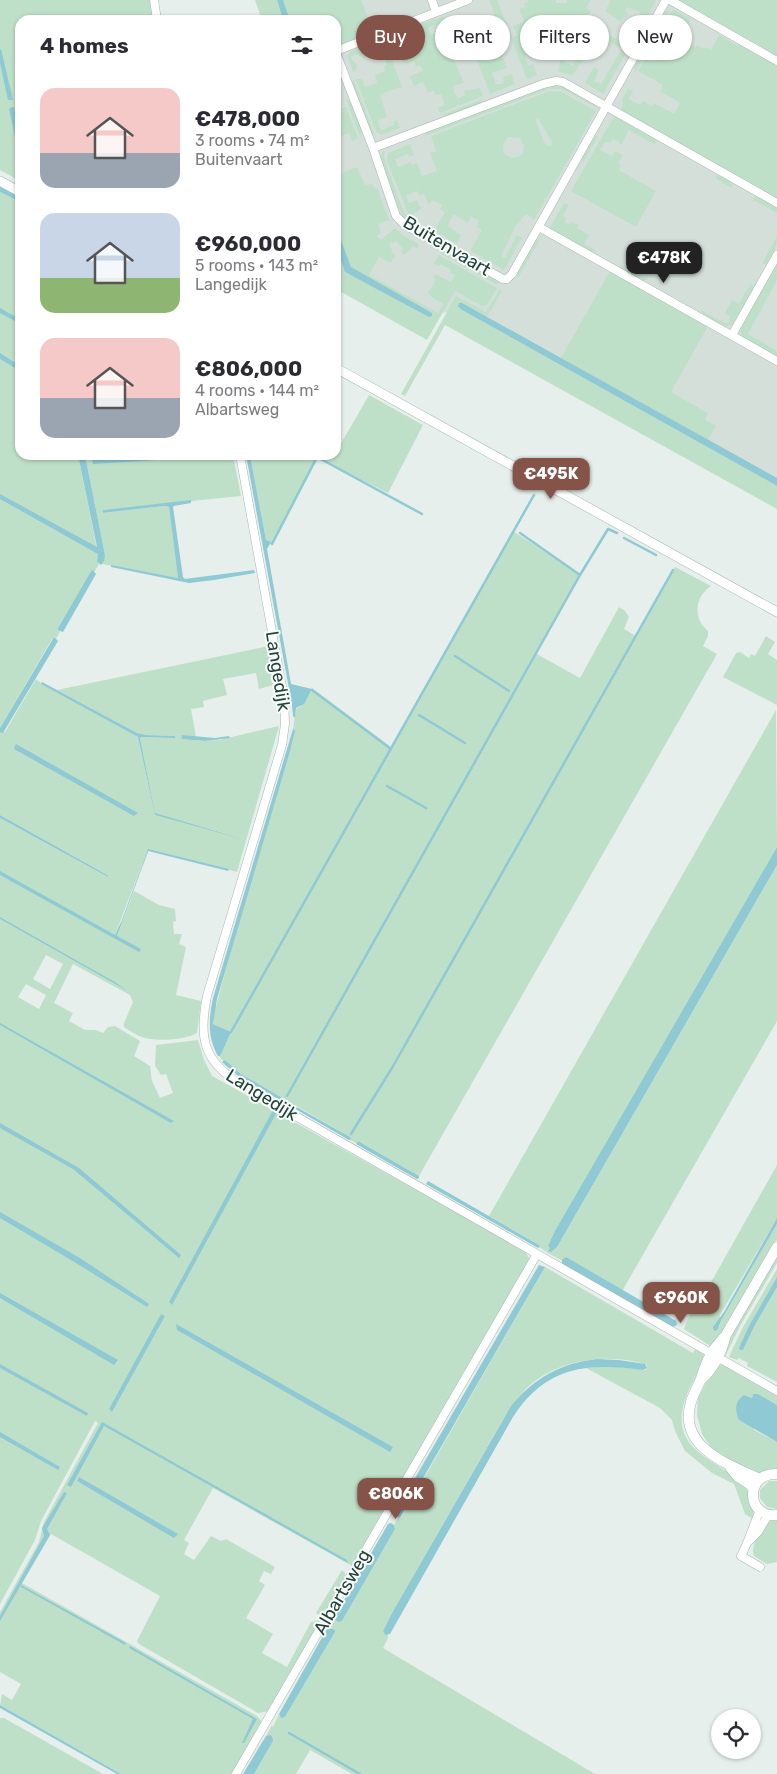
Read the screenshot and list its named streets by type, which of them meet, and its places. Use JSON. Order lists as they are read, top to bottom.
{
  "streets": {
    "street": ["Buitenvaart", "Langedijk", "Albartsweg"]
  },
  "crossings": [
    ["Langedijk", "Albartsweg"]
  ],
  "page": {
    "chip": [
      "Buy",
      "Rent",
      "Filters",
      "New"
    ],
    "heading": "4 homes",
    "list": [
      {
        "name": "€478,000",
        "note": "3 rooms · 74 m² · Buitenvaart"
      },
      {
        "name": "€960,000",
        "note": "5 rooms · 143 m² · Langedijk"
      },
      {
        "name": "€806,000",
        "note": "4 rooms · 144 m² · Albartsweg"
      }
    ],
    "price": [
      "€478K",
      "€495K",
      "€960K",
      "€806K"
    ]
  }
}
